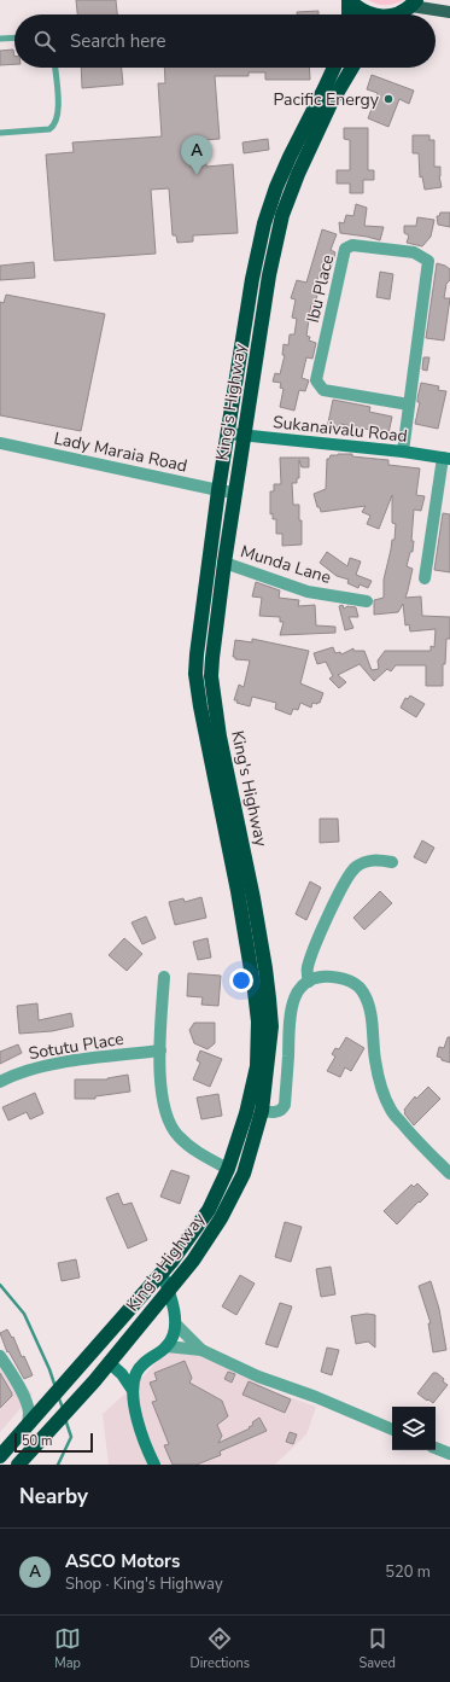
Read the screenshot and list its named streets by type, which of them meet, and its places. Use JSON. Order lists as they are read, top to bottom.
{
  "streets": {
    "highway": ["King's Highway"],
    "main road": ["Sukanaivalu Road"],
    "street": [
      "Ibu Place",
      "Lady Maraia Road",
      "Munda Lane",
      "Sotutu Place"
    ]
  },
  "crossings": [
    ["Ibu Place", "Sukanaivalu Road"],
    ["King's Highway", "Sukanaivalu Road"],
    ["King's Highway", "Lady Maraia Road"],
    ["King's Highway", "Munda Lane"]
  ],
  "places": ["Pacific Energy"],
  "scale_bar": "50 m",
  "page": {
    "search": "Search here",
    "pins": "A",
    "scale": "50 m",
    "heading": "Nearby",
    "list": [
      {
        "mark": "A",
        "name": "ASCO Motors",
        "note": "Shop · King's Highway",
        "value": "520 m"
      }
    ],
    "nav": ["Map", "Directions", "Saved"]
  }
}
